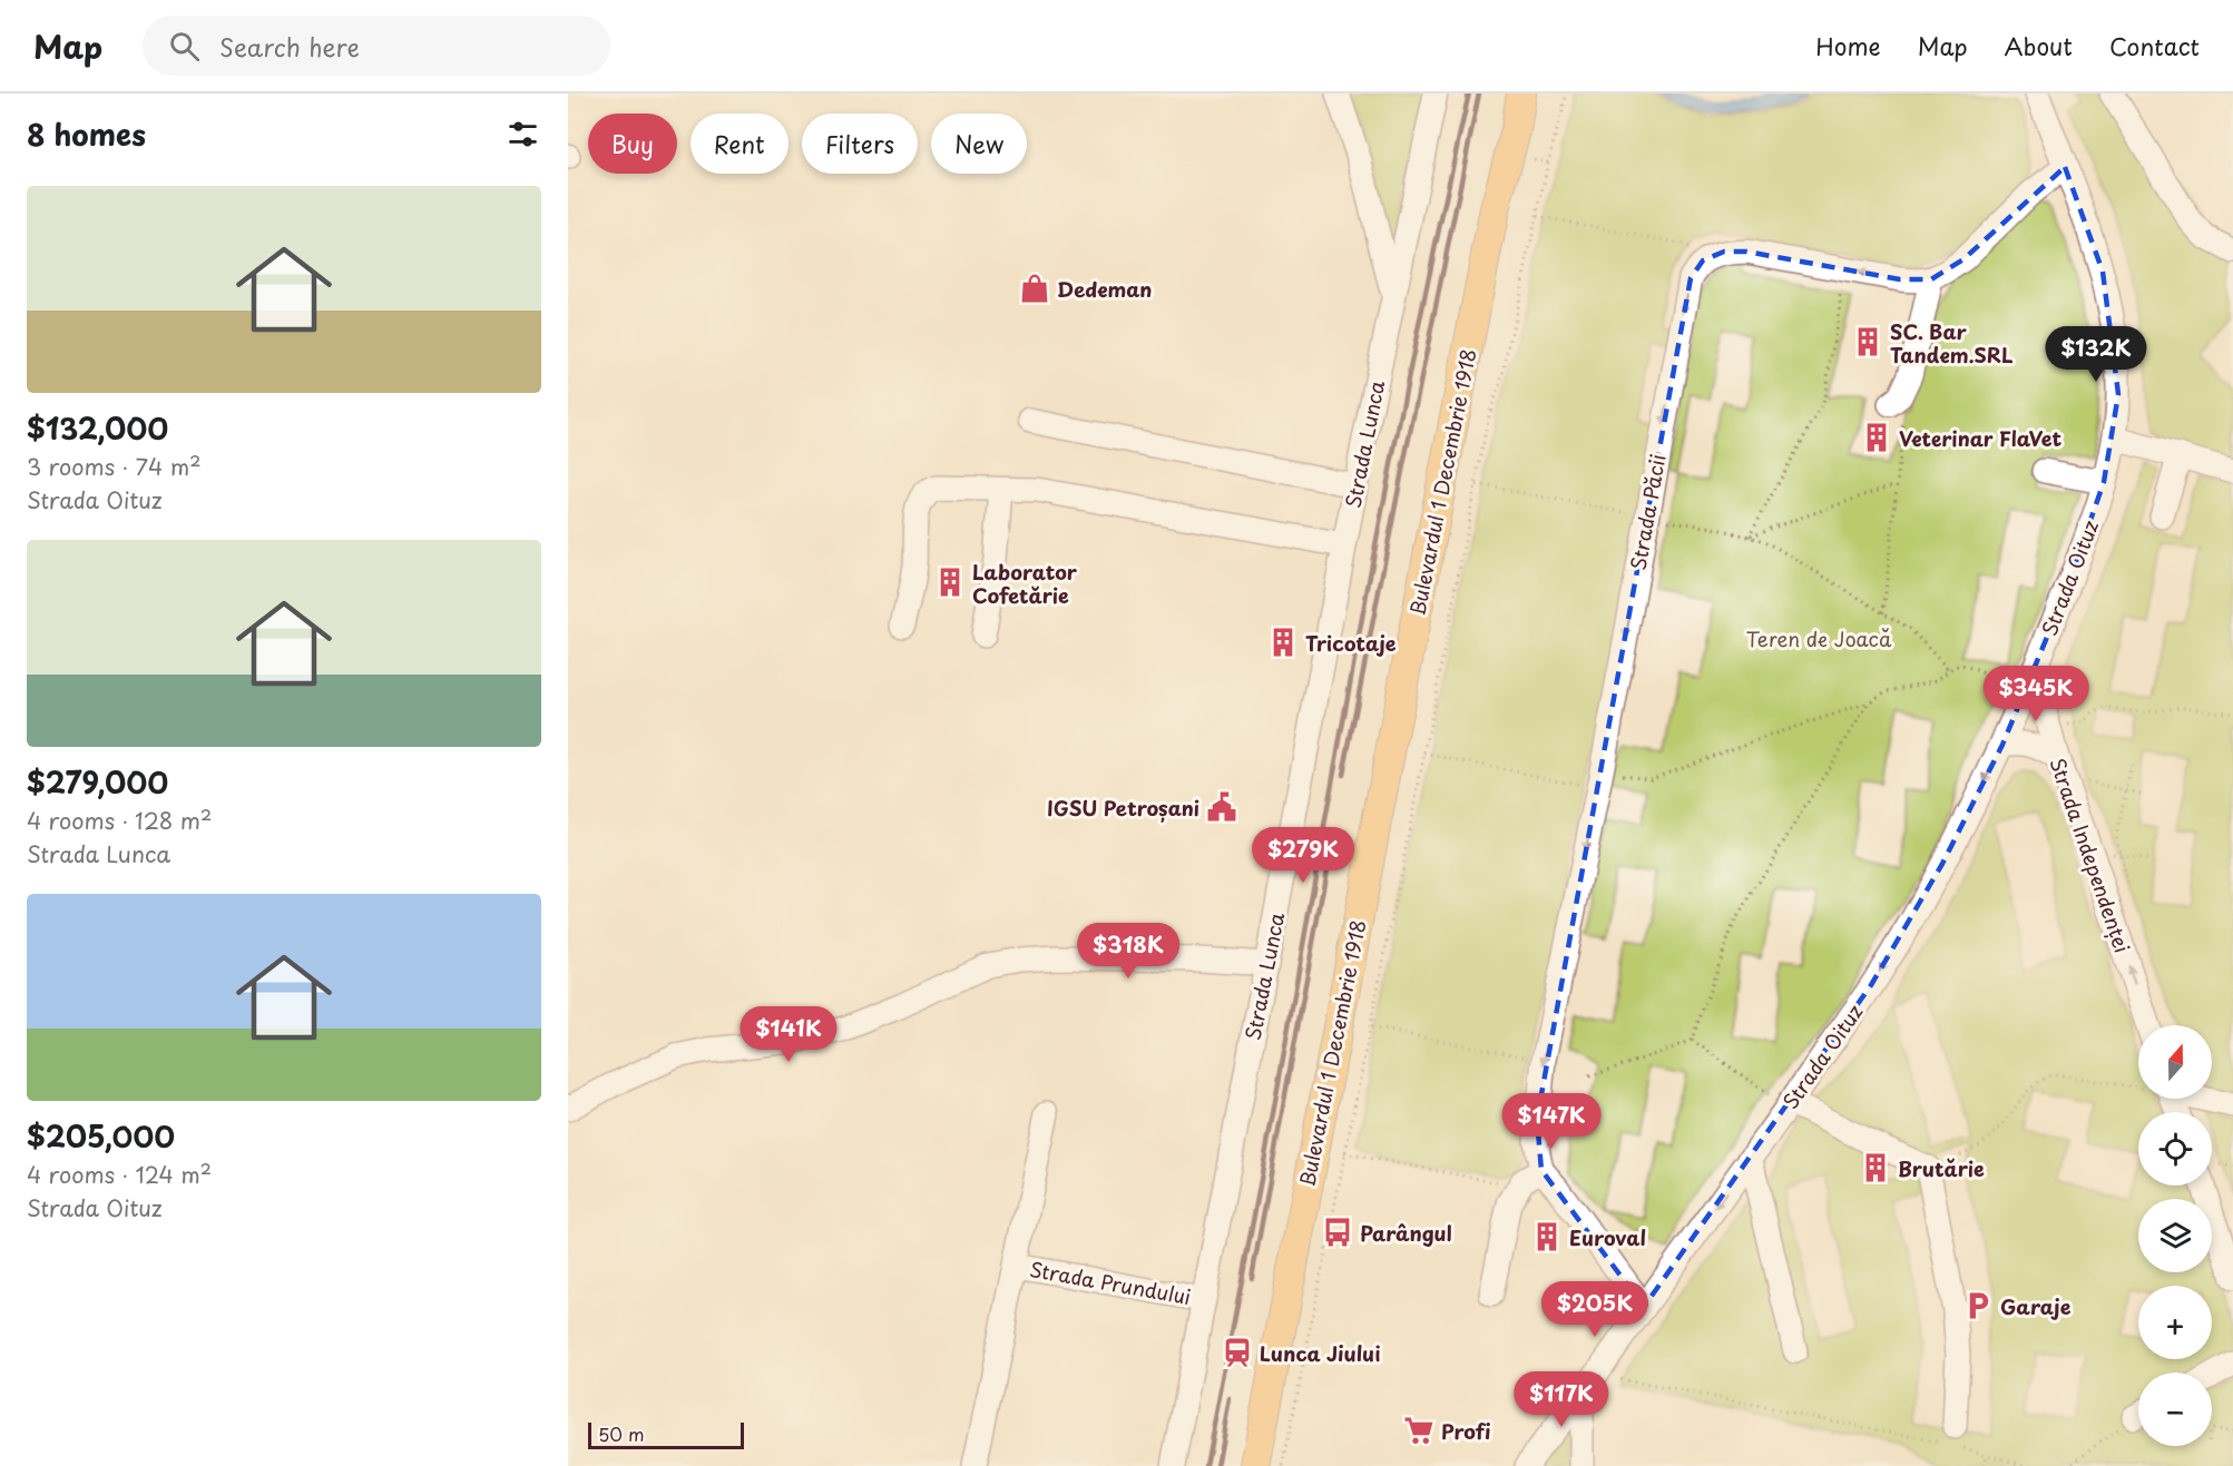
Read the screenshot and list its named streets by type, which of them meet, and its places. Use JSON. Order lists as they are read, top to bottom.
{
  "streets": {
    "main road": ["Bulevardul 1 Decembrie 1918"],
    "street": [
      "Strada Lunca",
      "Strada Păcii",
      "Strada Oituz",
      "Strada Independenței",
      "Strada Prundului"
    ]
  },
  "crossings": [
    ["Strada Lunca", "Strada Prundului"],
    ["Strada Oituz", "Strada Independenței"]
  ],
  "one_way": ["Strada Păcii", "Strada Oituz", "Strada Independenței"],
  "parks": ["Teren de Joacă"],
  "places": {
    "shop": ["Dedeman"],
    "building": [
      "SC. Bar Tandem.SRL",
      "Veterinar FlaVet",
      "Laborator Cofetărie",
      "Tricotaje",
      "Brutărie",
      "Euroval"
    ],
    "public building": ["IGSU Petroșani"],
    "bus stop": ["Parângul"],
    "parking": ["Garaje"],
    "station": ["Lunca Jiului"],
    "supermarket": ["Profi"]
  },
  "scale_bar": "50 m",
  "north": "top",
  "page": {
    "header": "Map",
    "search": "Search here",
    "nav": [
      "Home",
      "Map",
      "About",
      "Contact"
    ],
    "heading": "8 homes",
    "chip": [
      "Buy",
      "Rent",
      "Filters",
      "New"
    ],
    "list": [
      {
        "name": "$132,000",
        "note": "3 rooms · 74 m² · Strada Oituz"
      },
      {
        "name": "$279,000",
        "note": "4 rooms · 128 m² · Strada Lunca"
      },
      {
        "name": "$205,000",
        "note": "4 rooms · 124 m² · Strada Oituz"
      }
    ],
    "price": [
      "$132K",
      "$345K",
      "$279K",
      "$318K",
      "$141K",
      "$147K",
      "$205K",
      "$117K"
    ],
    "map_buttons": ["+", "−"],
    "scale": "50 m"
  }
}
